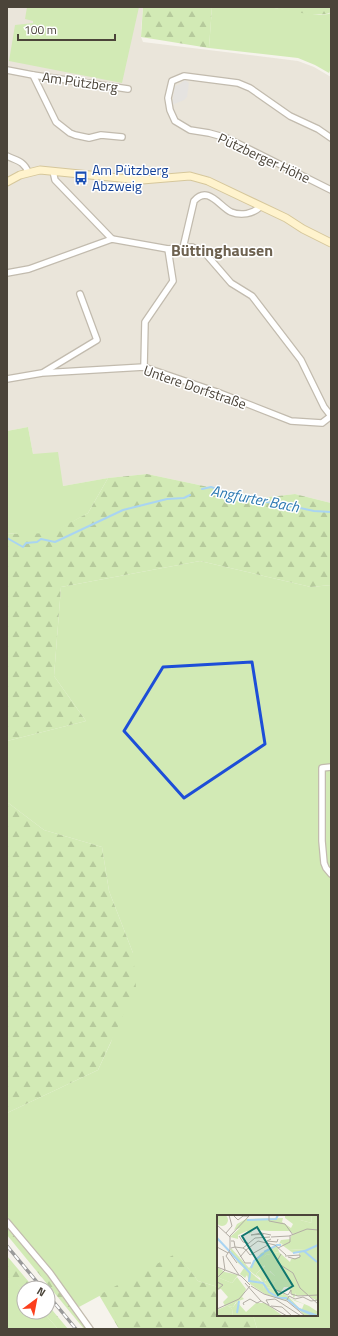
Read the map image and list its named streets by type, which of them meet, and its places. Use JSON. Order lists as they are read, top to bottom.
{
  "streets": {
    "street": ["Am Pützberg", "Pützberger Höhe", "Untere Dorfstraße"]
  },
  "districts": ["Büttinghausen"],
  "water": ["Angfurter Bach"],
  "places": {
    "bus stop": ["Am Pützberg Abzweig"]
  },
  "scale_bar": "100 m",
  "north": "top right"
}
